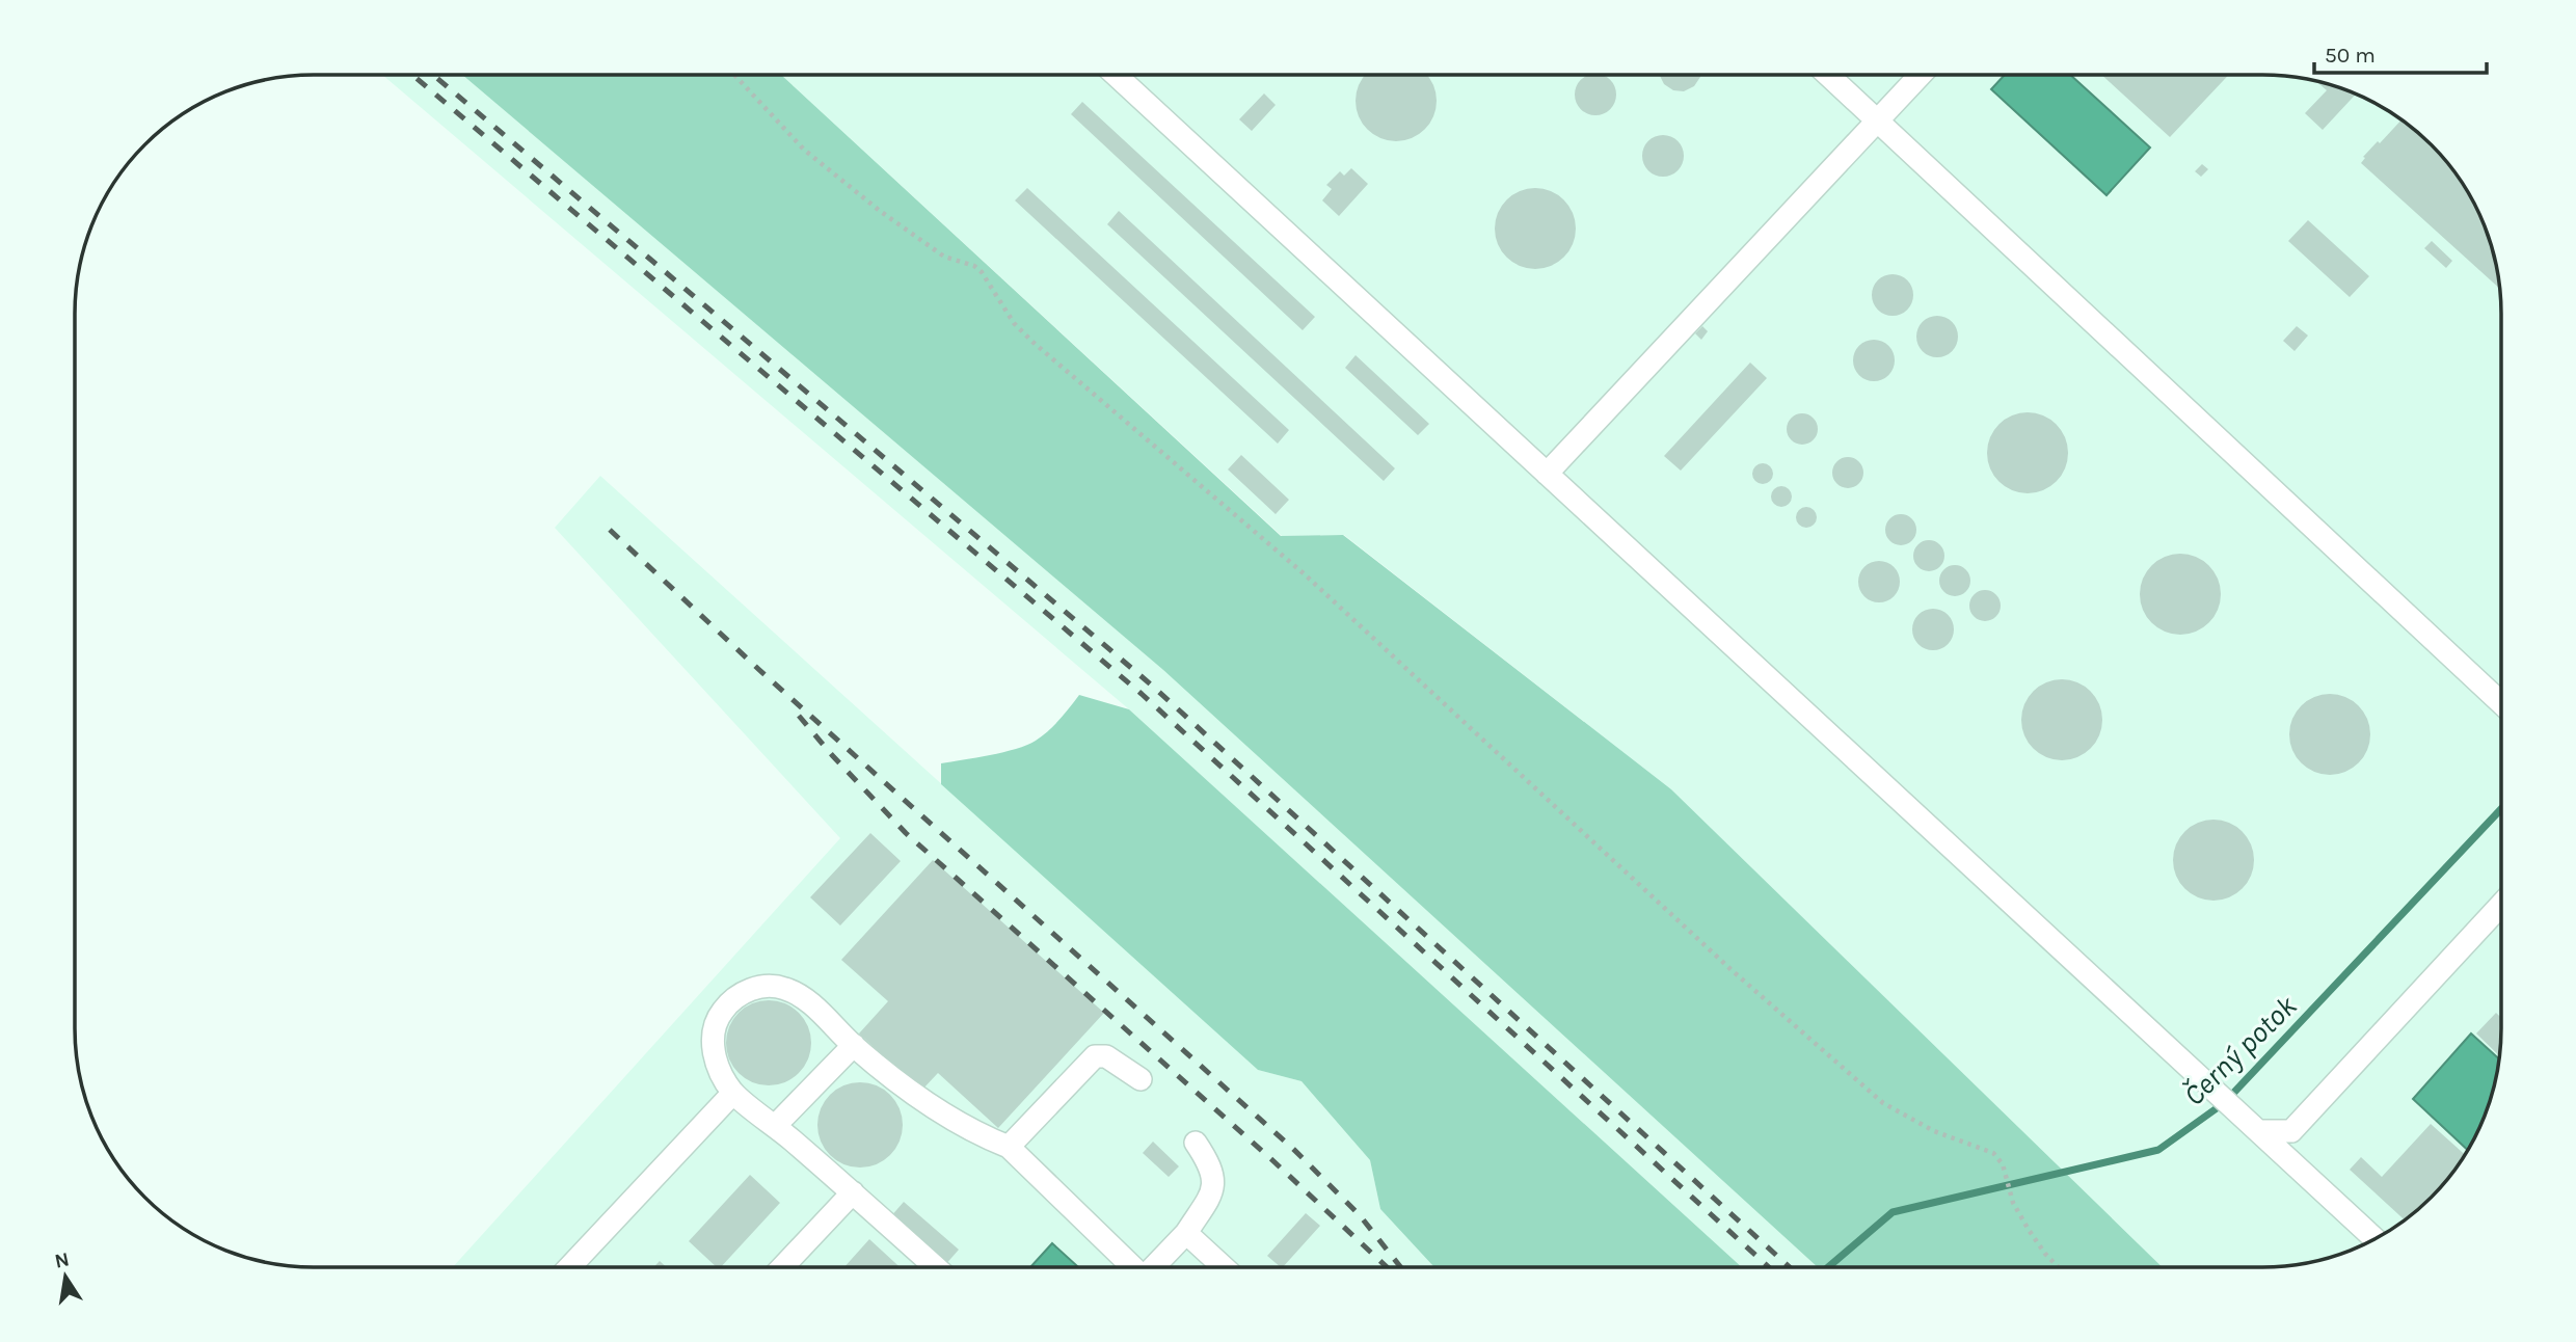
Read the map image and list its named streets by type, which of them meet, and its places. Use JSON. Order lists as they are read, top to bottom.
{
  "water": ["Černý potok"],
  "scale_bar": "50 m",
  "north": "top"
}
